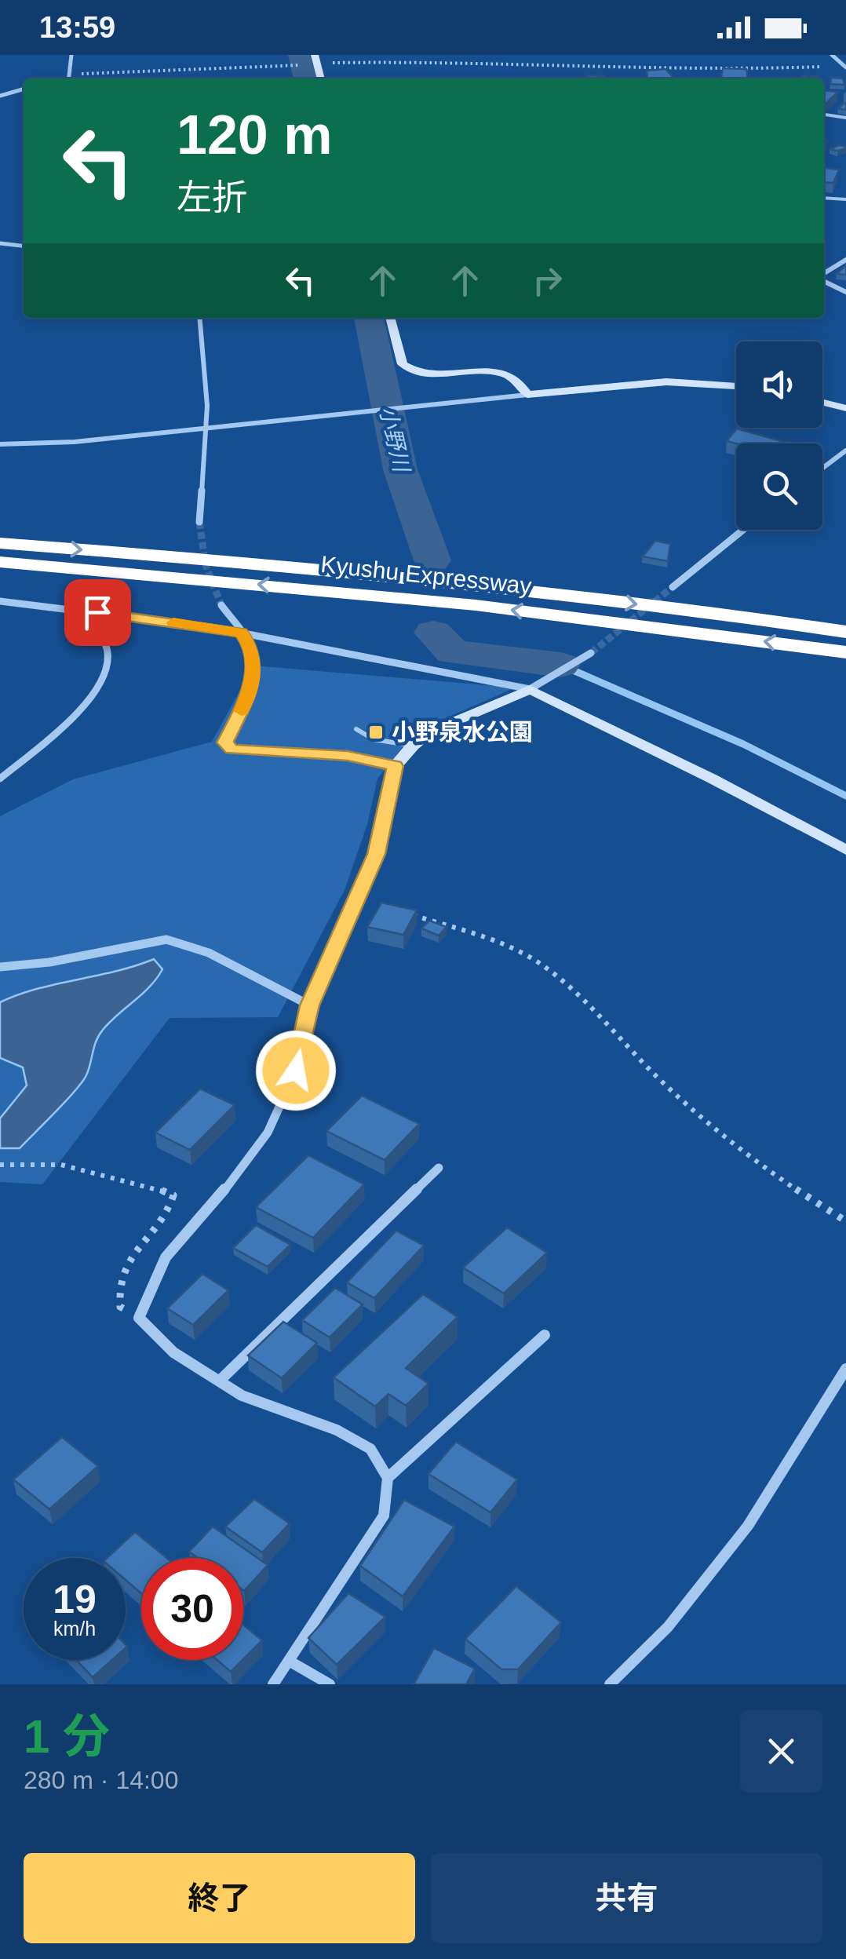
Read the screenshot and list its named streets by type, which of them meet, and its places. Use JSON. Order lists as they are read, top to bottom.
{
  "streets": {
    "highway": ["Kyushu Expressway"]
  },
  "water": ["小野川"],
  "places": {
    "transit": ["小野泉水公園"]
  },
  "page": {
    "status": "13:59",
    "turn": ["120 m", "左折"],
    "speed": "19 km/h",
    "limit": "30",
    "heading": ["1 分", "280 m · 14:00"],
    "buttons": ["終了", "共有"]
  }
}
